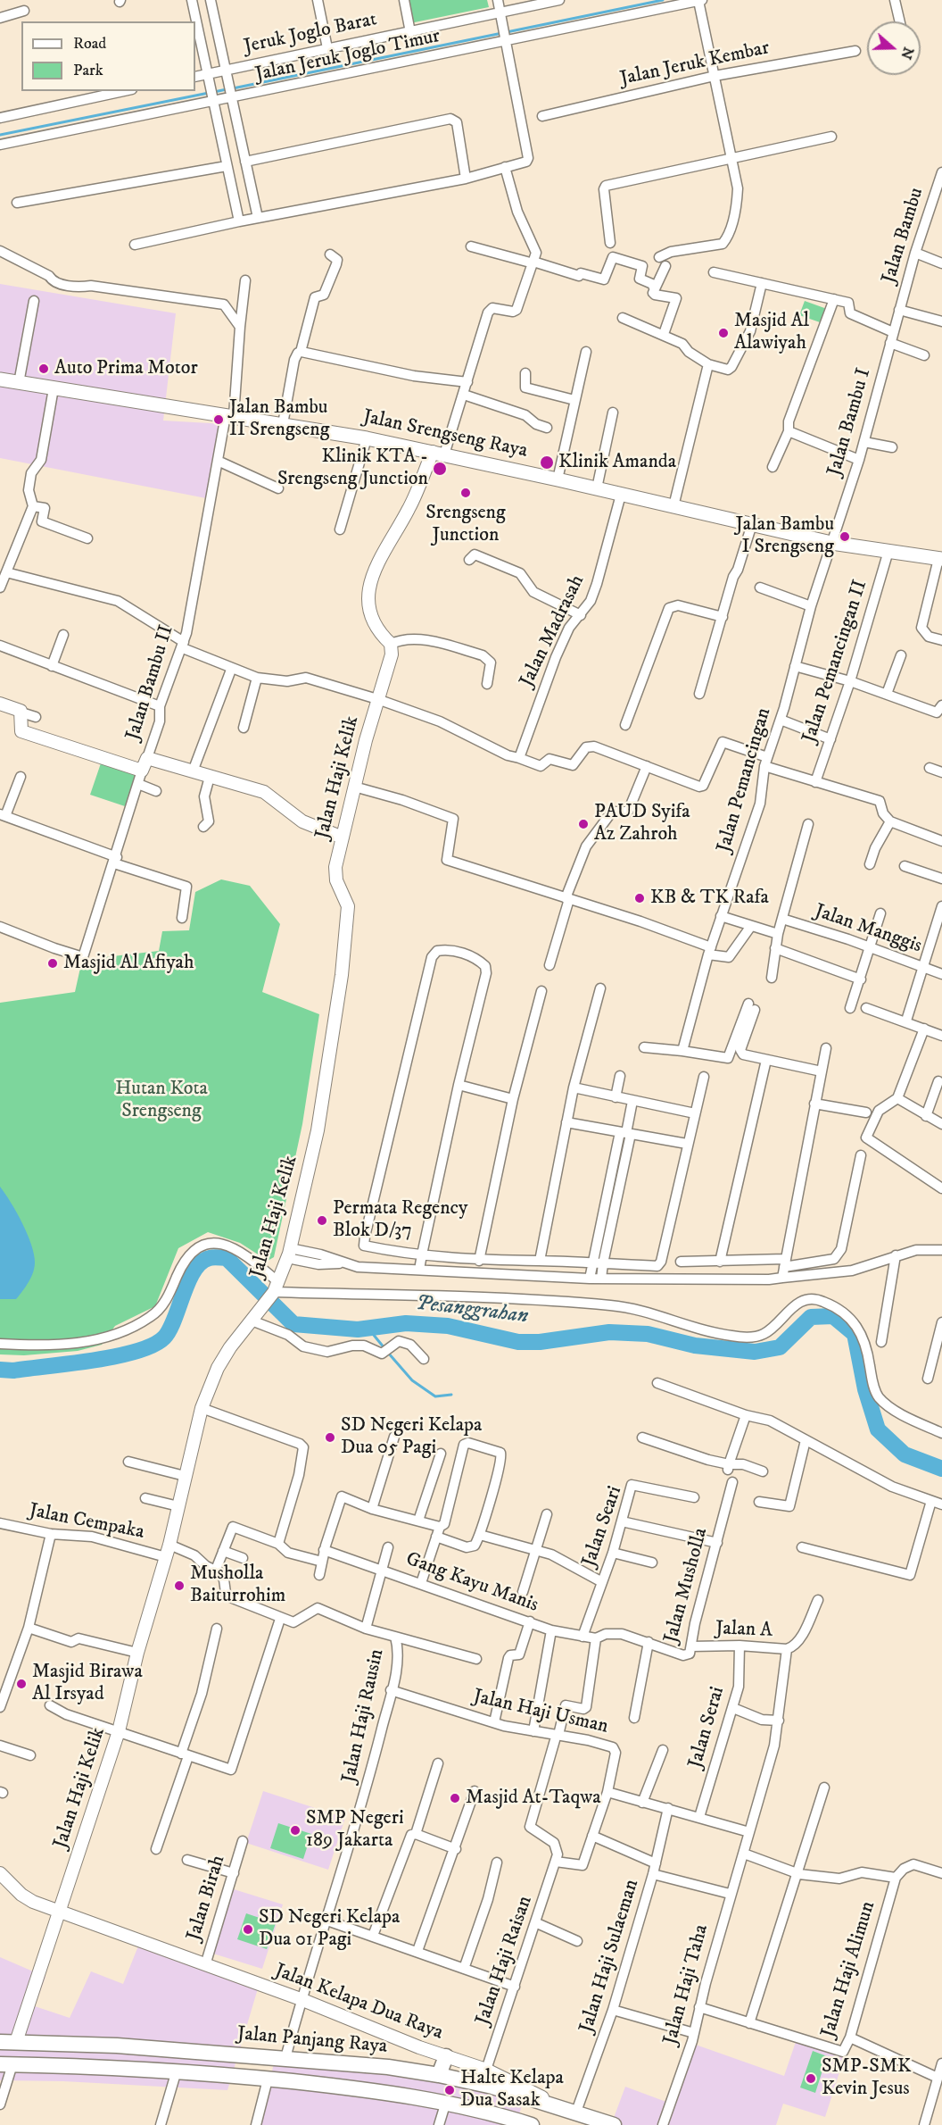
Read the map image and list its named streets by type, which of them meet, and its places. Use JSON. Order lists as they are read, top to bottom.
{
  "streets": {
    "main road": ["Jalan Srengseng Raya", "Jalan Panjang Raya"],
    "street": [
      "Jeruk Joglo Barat",
      "Jalan Jeruk Joglo Timur",
      "Jalan Jeruk Kembar",
      "Jalan Bambu",
      "Jalan Bambu I",
      "Jalan Madrasah",
      "Jalan Pemancingan II",
      "Jalan Bambu II",
      "Jalan Haji Kelik",
      "Jalan Pemancingan",
      "Jalan Manggis",
      "Jalan Cempaka",
      "Jalan Seari",
      "Gang Kayu Manis",
      "Jalan Musholla",
      "Jalan A",
      "Jalan Haji Usman",
      "Jalan Haji Rausin",
      "Jalan Serai",
      "Jalan Birah",
      "Jalan Haji Sulaeman",
      "Jalan Haji Raisan",
      "Jalan Haji Alimun",
      "Jalan Haji Taha",
      "Jalan Kelapa Dua Raya"
    ]
  },
  "crossings": [
    ["Jalan Bambu", "Jalan Bambu I"],
    ["Jalan Bambu I", "Jalan Srengseng Raya"],
    ["Jalan Bambu I", "Jalan Pemancingan"],
    ["Jalan Srengseng Raya", "Jalan Madrasah"],
    ["Jalan Srengseng Raya", "Jalan Pemancingan II"],
    ["Jalan Srengseng Raya", "Jalan Bambu II"],
    ["Jalan Srengseng Raya", "Jalan Pemancingan"],
    ["Jalan Haji Kelik", "Jalan Cempaka"],
    ["Jalan Haji Kelik", "Jalan Kelapa Dua Raya"],
    ["Jalan Haji Kelik", "Jalan Panjang Raya"],
    ["Jalan Seari", "Gang Kayu Manis"],
    ["Jalan Seari", "Jalan Musholla"],
    ["Gang Kayu Manis", "Jalan Musholla"],
    ["Gang Kayu Manis", "Jalan Haji Rausin"],
    ["Jalan Musholla", "Jalan A"],
    ["Jalan A", "Jalan Serai"],
    ["Jalan Haji Usman", "Jalan Haji Rausin"],
    ["Jalan Haji Rausin", "Jalan Kelapa Dua Raya"],
    ["Jalan Haji Rausin", "Jalan Panjang Raya"],
    ["Jalan Birah", "Jalan Kelapa Dua Raya"],
    ["Jalan Haji Sulaeman", "Jalan Panjang Raya"],
    ["Jalan Haji Raisan", "Jalan Kelapa Dua Raya"],
    ["Jalan Haji Alimun", "Jalan Haji Taha"],
    ["Jalan Kelapa Dua Raya", "Jalan Panjang Raya"]
  ],
  "water": ["Pesanggrahan"],
  "parks": ["Hutan Kota Srengseng"],
  "places": [
    "Masjid Al Alawiyah",
    "Auto Prima Motor",
    "Jalan Bambu II Srengseng",
    "Klinik Amanda",
    "Klinik KTA - Srengseng Junction",
    "Srengseng Junction",
    "Jalan Bambu I Srengseng",
    "PAUD Syifa Az Zahroh",
    "KB & TK Rafa",
    "Masjid Al Afiyah",
    "Permata Regency Blok D/37",
    "SD Negeri Kelapa Dua 05 Pagi",
    "Musholla Baiturrohim",
    "Masjid Birawa Al Irsyad",
    "Masjid At-Taqwa",
    "SMP Negeri 189 Jakarta",
    "SD Negeri Kelapa Dua 01 Pagi",
    "SMP-SMK Kevin Jesus",
    "Halte Kelapa Dua Sasak"
  ],
  "legend": ["Road", "Park"],
  "north": "right"
}
